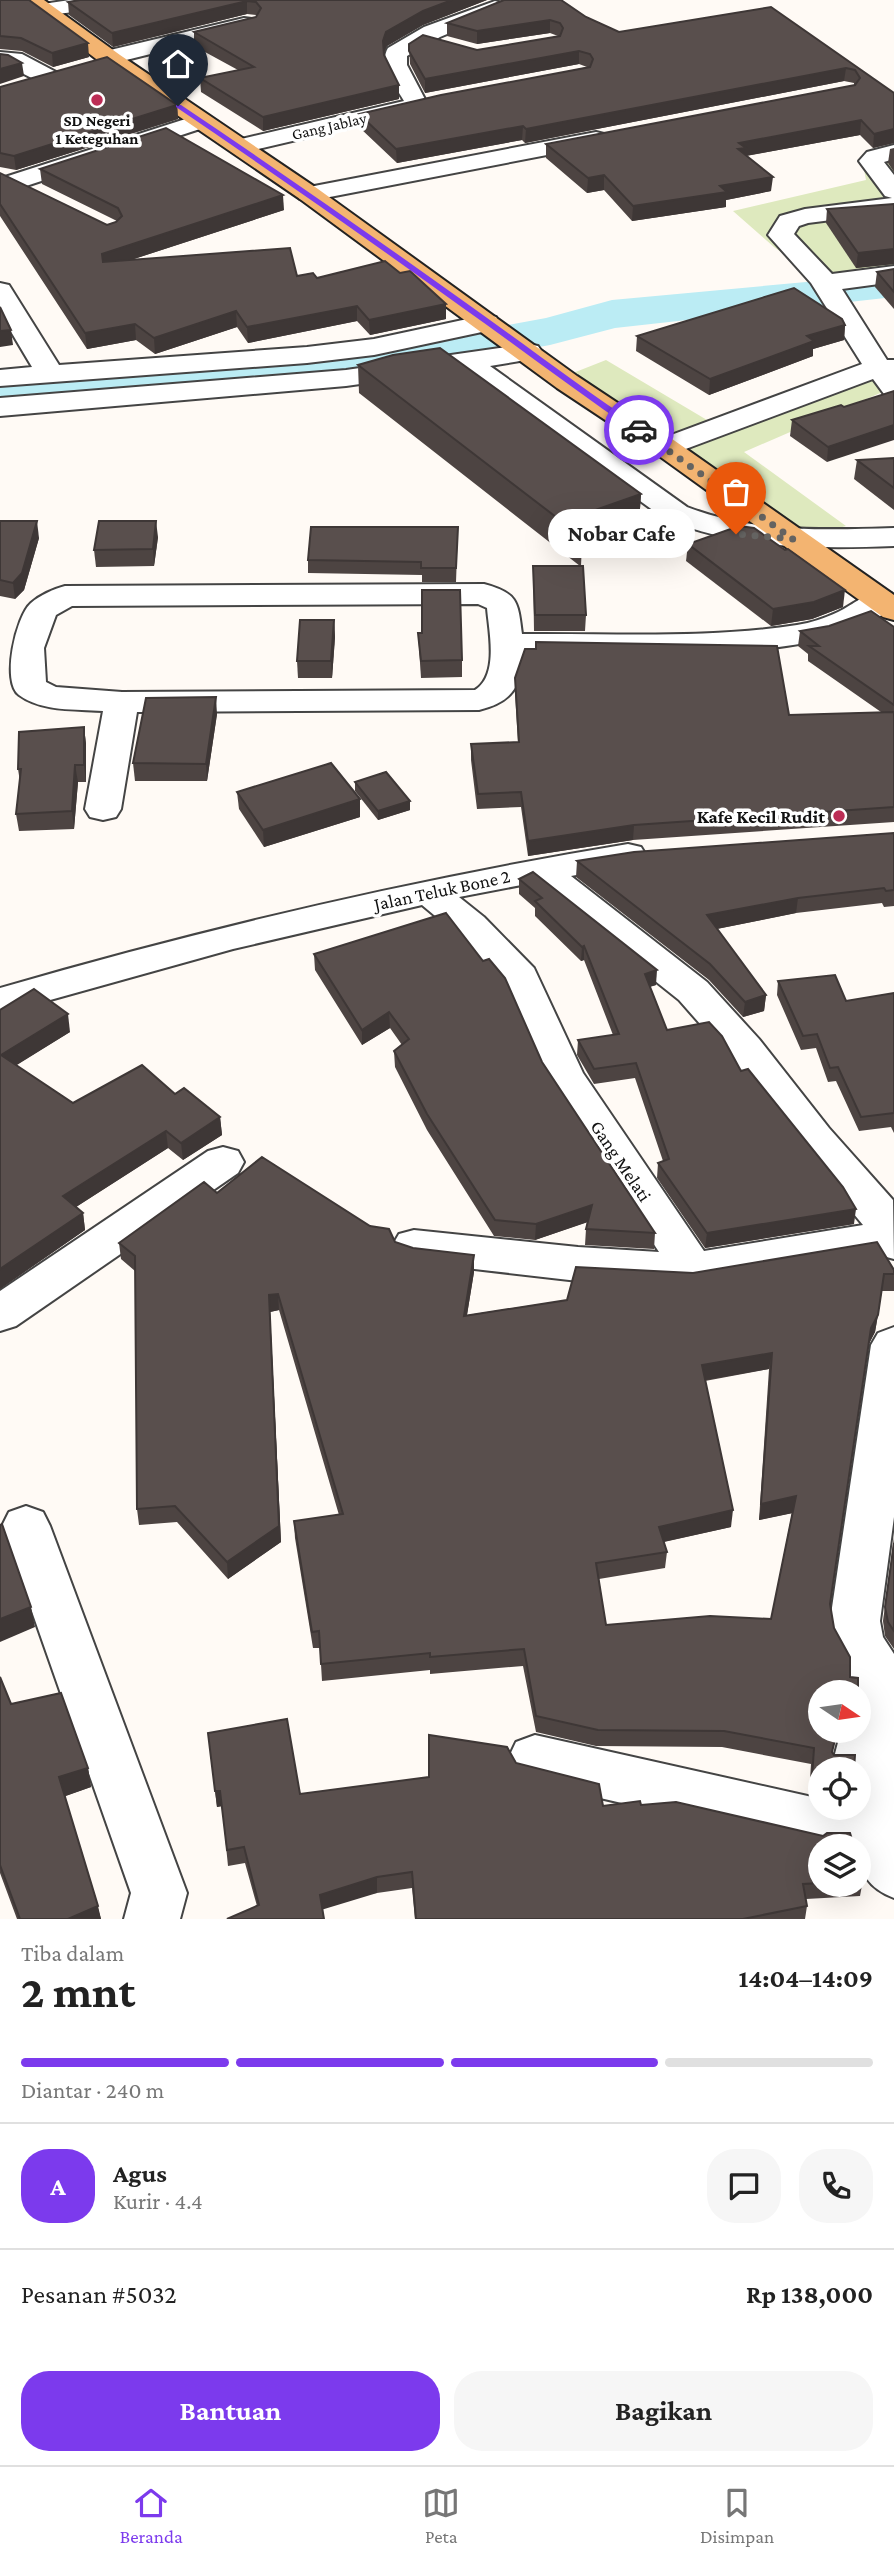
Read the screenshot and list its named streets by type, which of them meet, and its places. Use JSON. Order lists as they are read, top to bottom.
{
  "streets": {
    "street": ["Gang Jablay", "Jalan Teluk Bone 2", "Gang Melati"]
  },
  "crossings": [
    ["Jalan Teluk Bone 2", "Gang Melati"]
  ],
  "places": ["SD Negeri 1 Keteguhan", "Nobar Cafe", "Kafe Kecil Rudit"],
  "north": "right",
  "page": {
    "bubble": "Nobar Cafe",
    "heading": ["2 mnt", "Tiba dalam", "14:04–14:09"],
    "panel": [
      "Agus",
      "Kurir · 4.4",
      "Pesanan #5032",
      "Rp 138,000"
    ],
    "bar": "Diantar · 240 m",
    "round": "A",
    "buttons": ["Bantuan", "Bagikan"],
    "tabs": ["Beranda", "Peta", "Disimpan"]
  }
}
